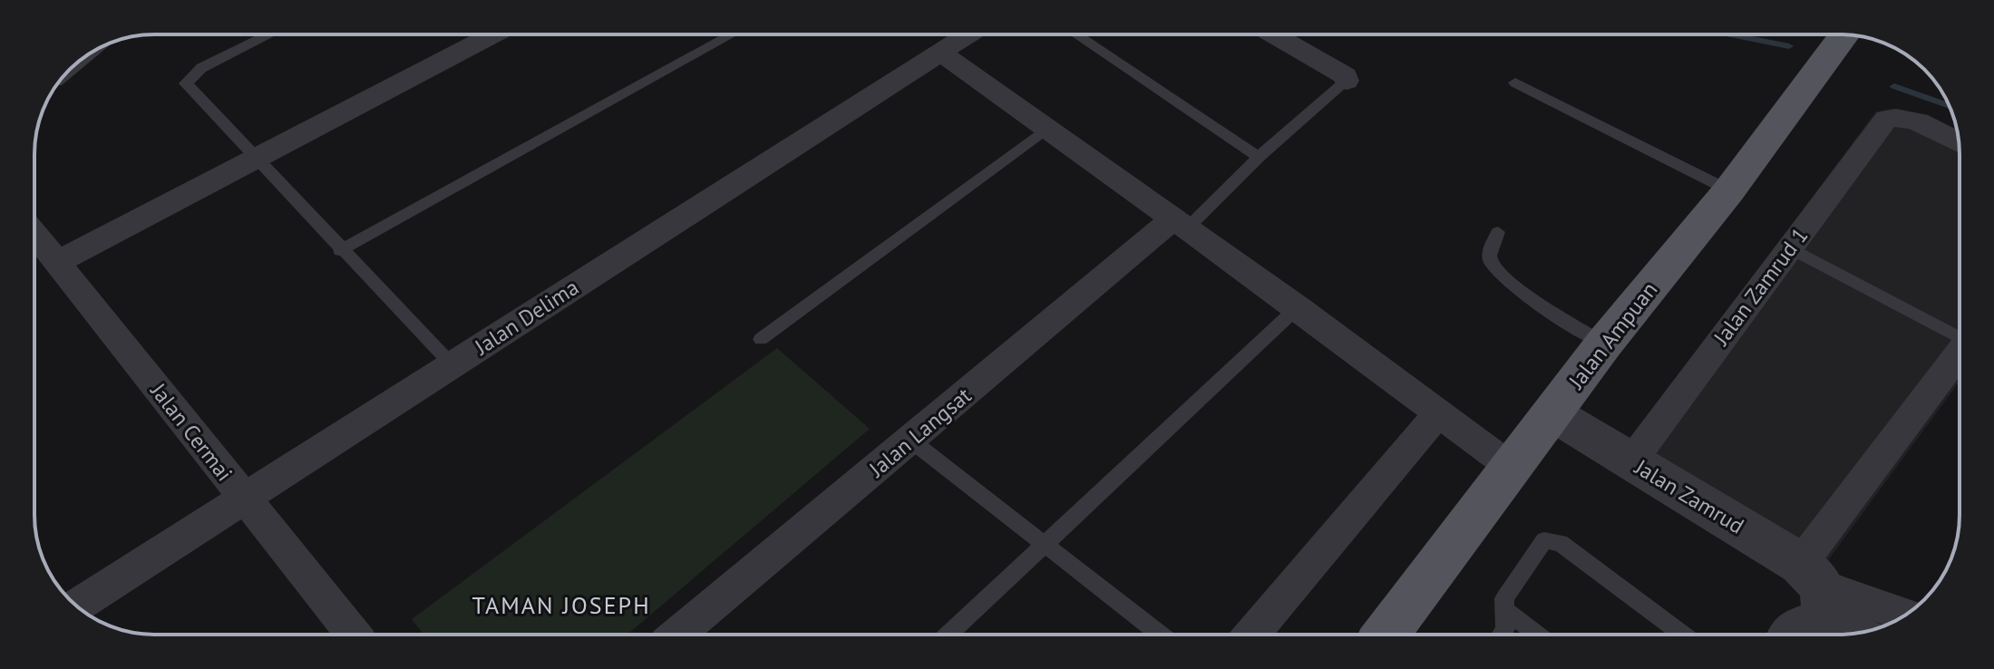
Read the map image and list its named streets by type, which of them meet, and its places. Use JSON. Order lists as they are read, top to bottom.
{
  "streets": {
    "main road": ["Jalan Ampuan"],
    "street": [
      "Jalan Zamrud 1",
      "Jalan Delima",
      "Jalan Cermai",
      "Jalan Langsat",
      "Jalan Zamrud"
    ]
  },
  "crossings": [
    ["Jalan Zamrud 1", "Jalan Zamrud"],
    ["Jalan Delima", "Jalan Cermai"],
    ["Jalan Ampuan", "Jalan Zamrud"]
  ],
  "districts": ["TAMAN JOSEPH"]
}
